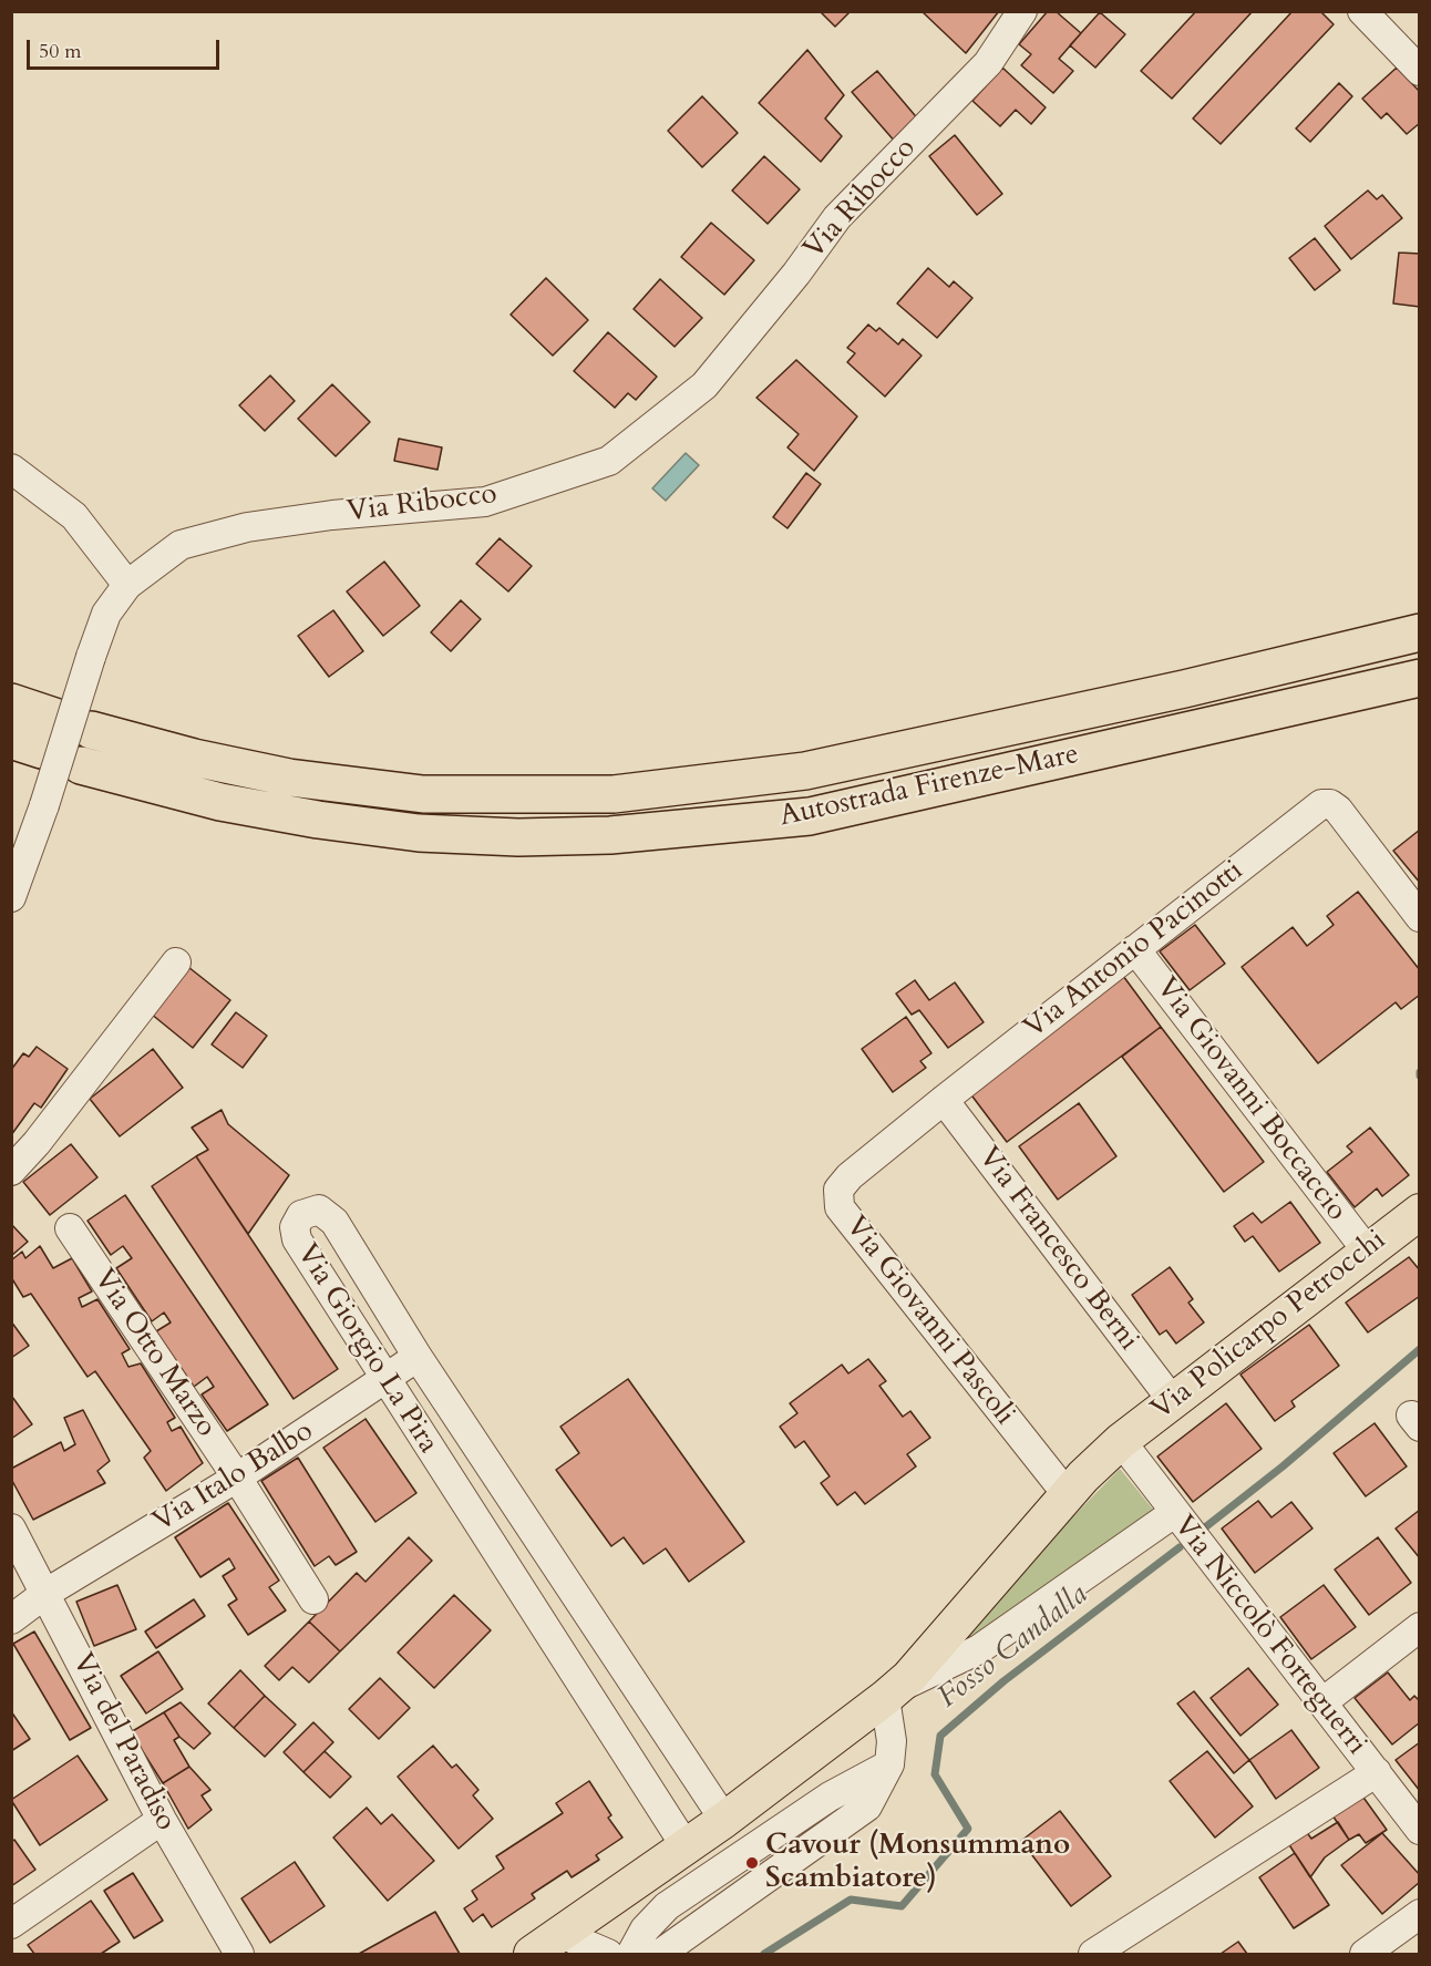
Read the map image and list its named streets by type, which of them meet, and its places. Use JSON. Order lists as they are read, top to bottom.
{
  "streets": {
    "highway": ["Autostrada Firenze-Mare"],
    "main road": ["Via Policarpo Petrocchi"],
    "street": [
      "Via Ribocco",
      "Via Antonio Pacinotti",
      "Via Giovanni Boccaccio",
      "Via Francesco Berni",
      "Via Giovanni Pascoli",
      "Via Giorgio La Pira",
      "Via Otto Marzo",
      "Via Italo Balbo",
      "Via Niccolò Forteguerri",
      "Via del Paradiso"
    ]
  },
  "crossings": [
    ["Via Antonio Pacinotti", "Via Giovanni Boccaccio"],
    ["Via Antonio Pacinotti", "Via Francesco Berni"],
    ["Via Antonio Pacinotti", "Via Giovanni Pascoli"],
    ["Via Giovanni Boccaccio", "Via Policarpo Petrocchi"],
    ["Via Francesco Berni", "Via Giovanni Pascoli"],
    ["Via Francesco Berni", "Via Policarpo Petrocchi"],
    ["Via Giovanni Pascoli", "Via Policarpo Petrocchi"],
    ["Via Policarpo Petrocchi", "Via Giorgio La Pira"],
    ["Via Policarpo Petrocchi", "Via Niccolò Forteguerri"],
    ["Via Giorgio La Pira", "Via Italo Balbo"],
    ["Via Otto Marzo", "Via Italo Balbo"],
    ["Via Italo Balbo", "Via del Paradiso"]
  ],
  "water": ["Fosso Candalla"],
  "places": ["Cavour (Monsummano Scambiatore)"],
  "scale_bar": "50 m"
}
